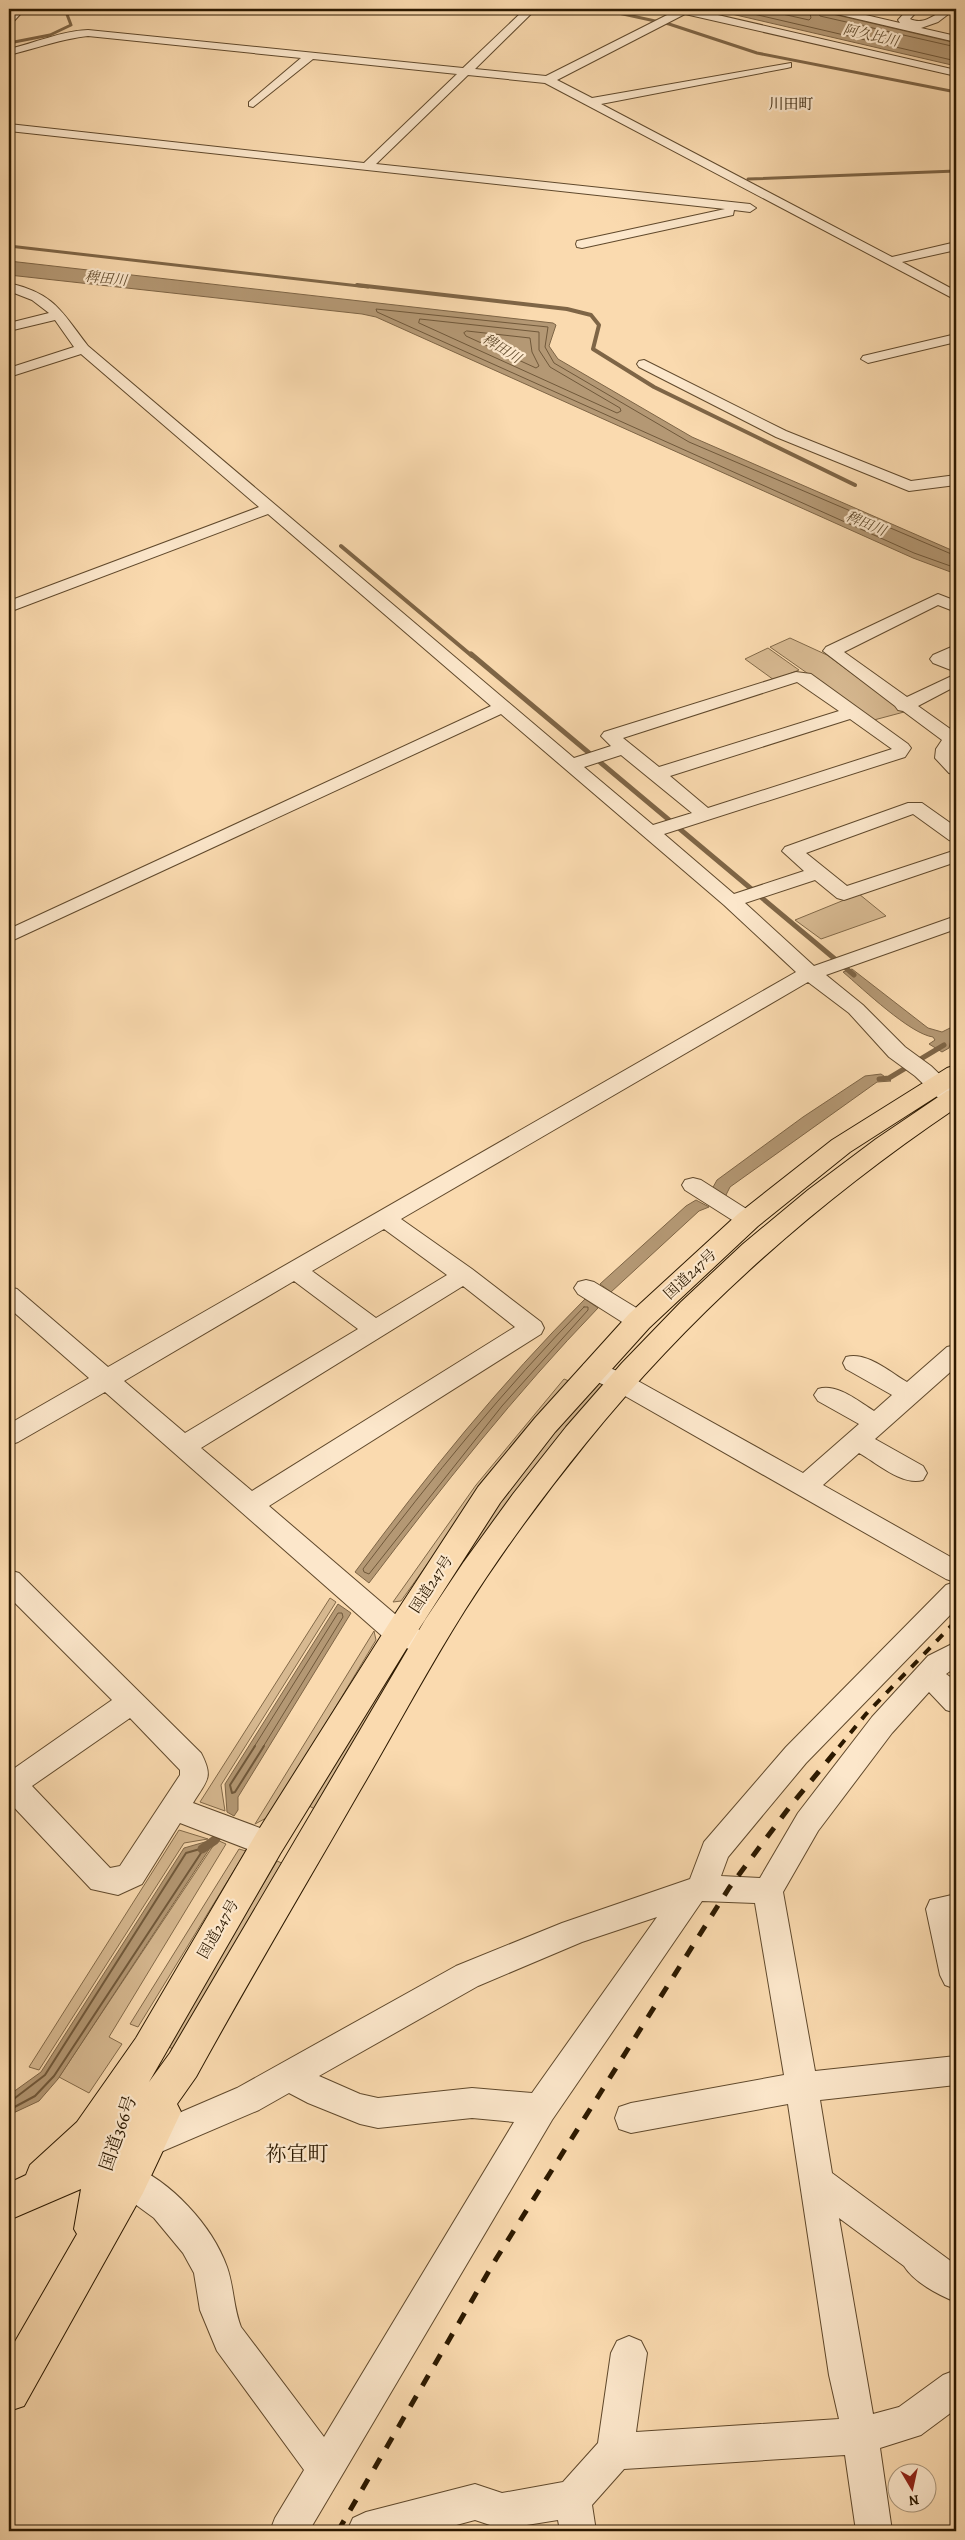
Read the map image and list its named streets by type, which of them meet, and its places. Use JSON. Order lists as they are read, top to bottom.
{
  "streets": {
    "highway": ["国道247号", "国道366号"]
  },
  "crossings": [
    ["国道247号", "国道366号"]
  ],
  "districts": ["川田町", "祢宜町"],
  "water": ["阿久比川", "稗田川"],
  "north": "bottom"
}
